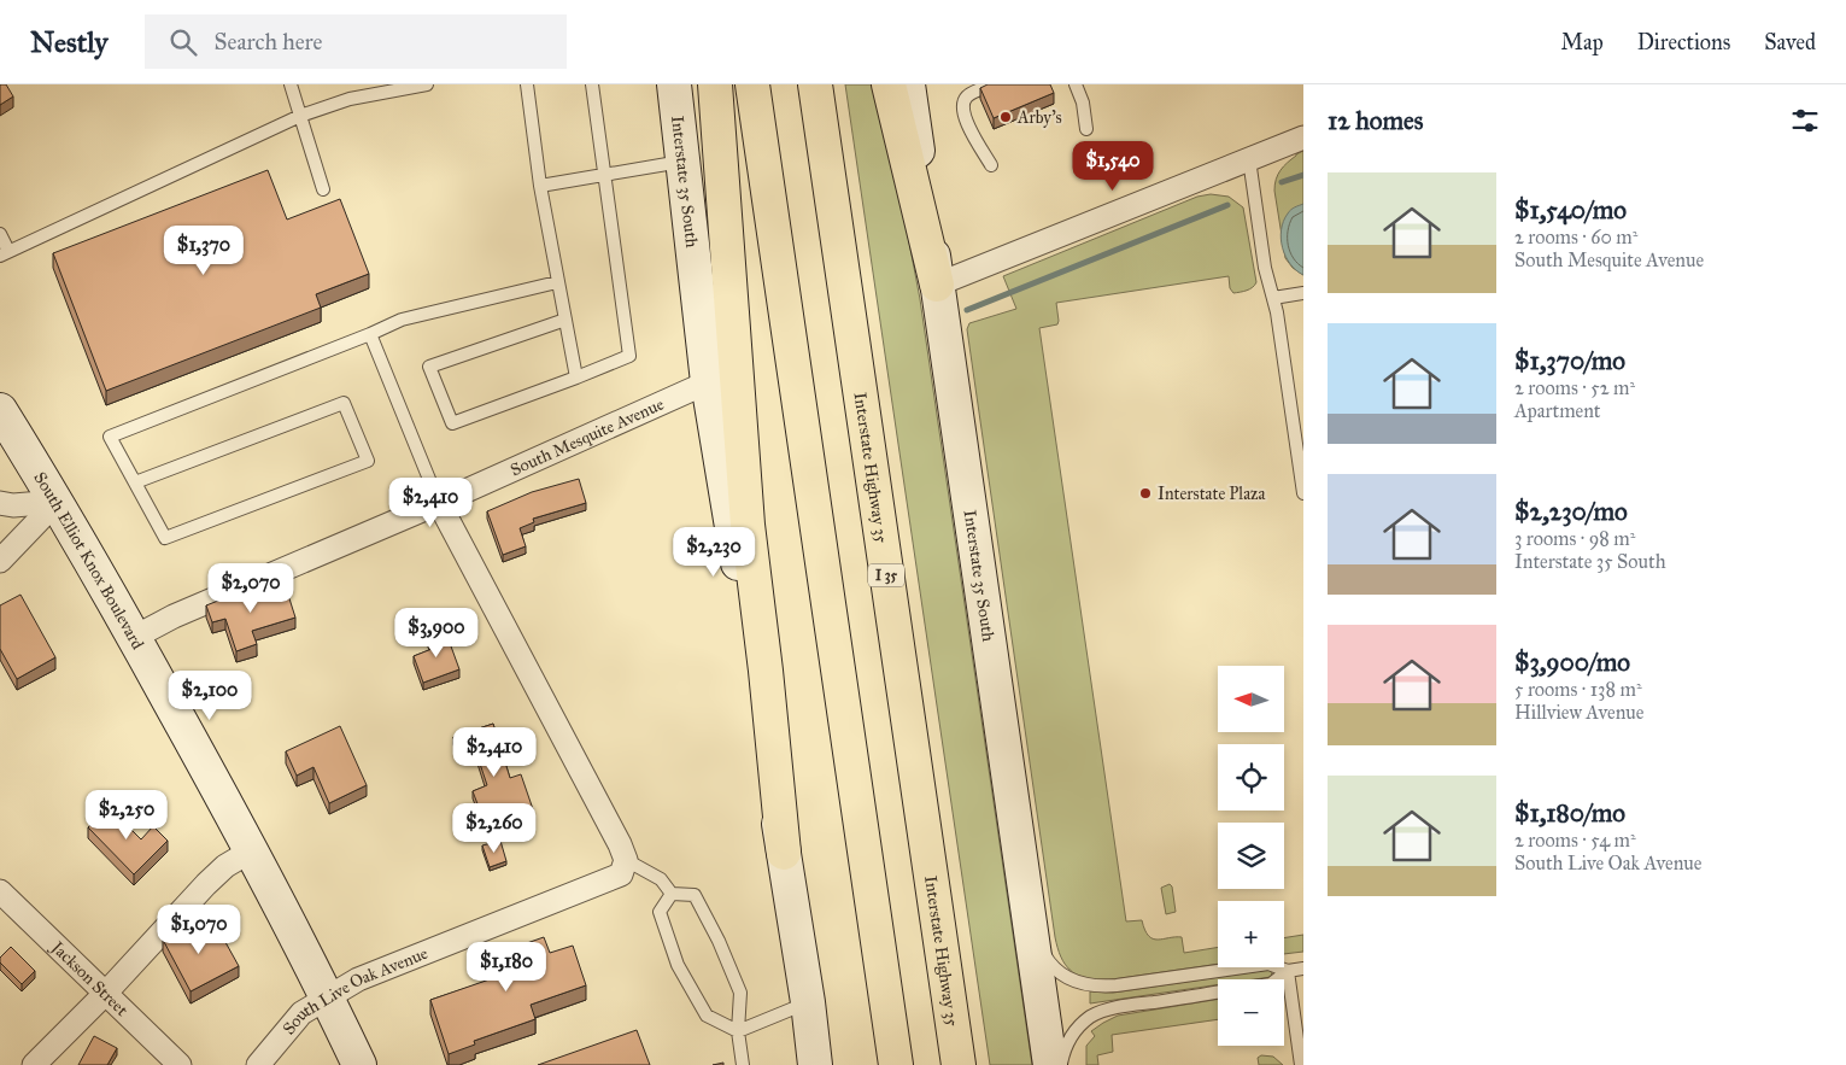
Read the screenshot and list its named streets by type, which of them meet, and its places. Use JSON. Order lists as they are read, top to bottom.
{
  "streets": {
    "highway": ["Interstate Highway 35", "I 35"],
    "main road": ["Interstate 35 South", "South Elliot Knox Boulevard"],
    "street": ["South Mesquite Avenue", "Jackson Street", "South Live Oak Avenue"]
  },
  "crossings": [
    ["Interstate 35 South", "South Mesquite Avenue"],
    ["South Mesquite Avenue", "South Elliot Knox Boulevard"],
    ["South Elliot Knox Boulevard", "South Live Oak Avenue"]
  ],
  "places": ["Arby's", "Interstate Plaza"],
  "north": "left",
  "page": {
    "header": "Nestly",
    "search": "Search here",
    "nav": ["Map", "Directions", "Saved"],
    "heading": "12 homes",
    "price": [
      "$1,540",
      "$1,370",
      "$2,410",
      "$2,230",
      "$2,070",
      "$3,900",
      "$2,100",
      "$2,410",
      "$2,250",
      "$2,260",
      "$1,070",
      "$1,180"
    ],
    "list": [
      {
        "name": "$1,540/mo",
        "note": "2 rooms · 60 m² · South Mesquite Avenue"
      },
      {
        "name": "$1,370/mo",
        "note": "2 rooms · 52 m² · Apartment"
      },
      {
        "name": "$2,230/mo",
        "note": "3 rooms · 98 m² · Interstate 35 South"
      },
      {
        "name": "$3,900/mo",
        "note": "5 rooms · 138 m² · Hillview Avenue"
      },
      {
        "name": "$1,180/mo",
        "note": "2 rooms · 54 m² · South Live Oak Avenue"
      }
    ],
    "map_buttons": ["+", "−"]
  }
}
